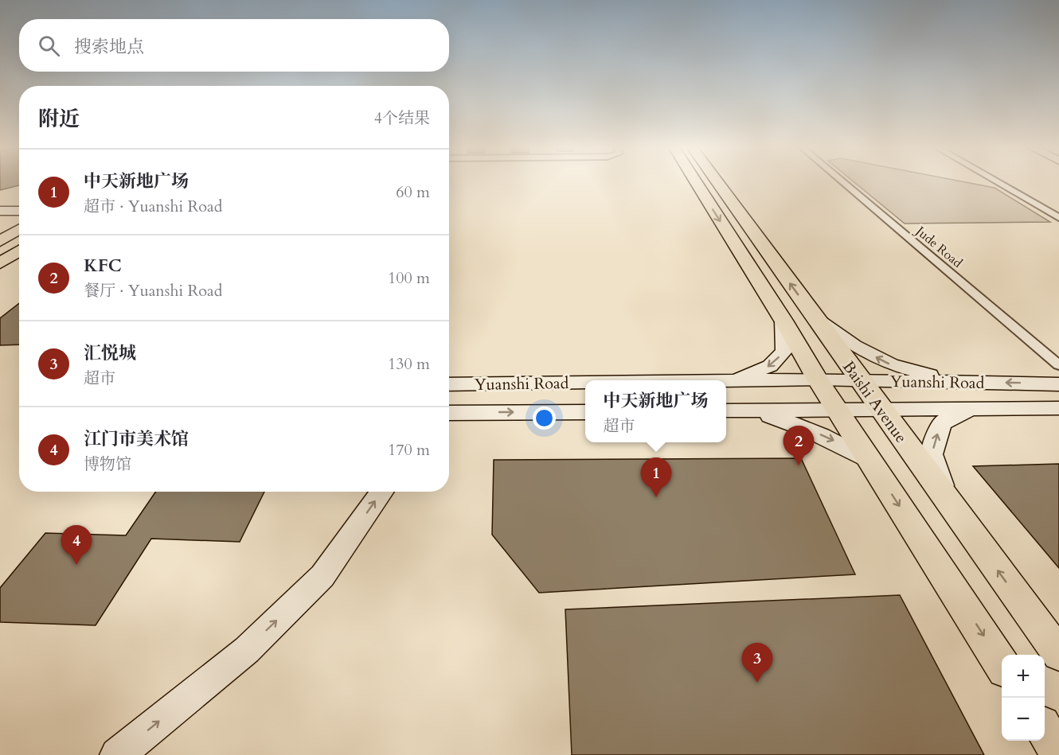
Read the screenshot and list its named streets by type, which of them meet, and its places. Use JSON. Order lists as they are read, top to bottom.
{
  "streets": {
    "main road": ["Yuanshi Road", "Baishi Avenue"],
    "street": ["Jude Road"]
  },
  "crossings": [
    ["Yuanshi Road", "Baishi Avenue"]
  ],
  "page": {
    "search": "搜索地点",
    "heading": ["附近", "4个结果"],
    "list": [
      {
        "mark": "1",
        "name": "中天新地广场",
        "note": "超市 · Yuanshi Road",
        "value": "60 m"
      },
      {
        "mark": "2",
        "name": "KFC",
        "note": "餐厅 · Yuanshi Road",
        "value": "100 m"
      },
      {
        "mark": "3",
        "name": "汇悦城",
        "note": "超市",
        "value": "130 m"
      },
      {
        "mark": "4",
        "name": "江门市美术馆",
        "note": "博物馆",
        "value": "170 m"
      }
    ],
    "popup": ["中天新地广场", "超市"],
    "pins": [
      "2",
      "1",
      "4",
      "3"
    ],
    "map_buttons": ["+", "−"]
  }
}
